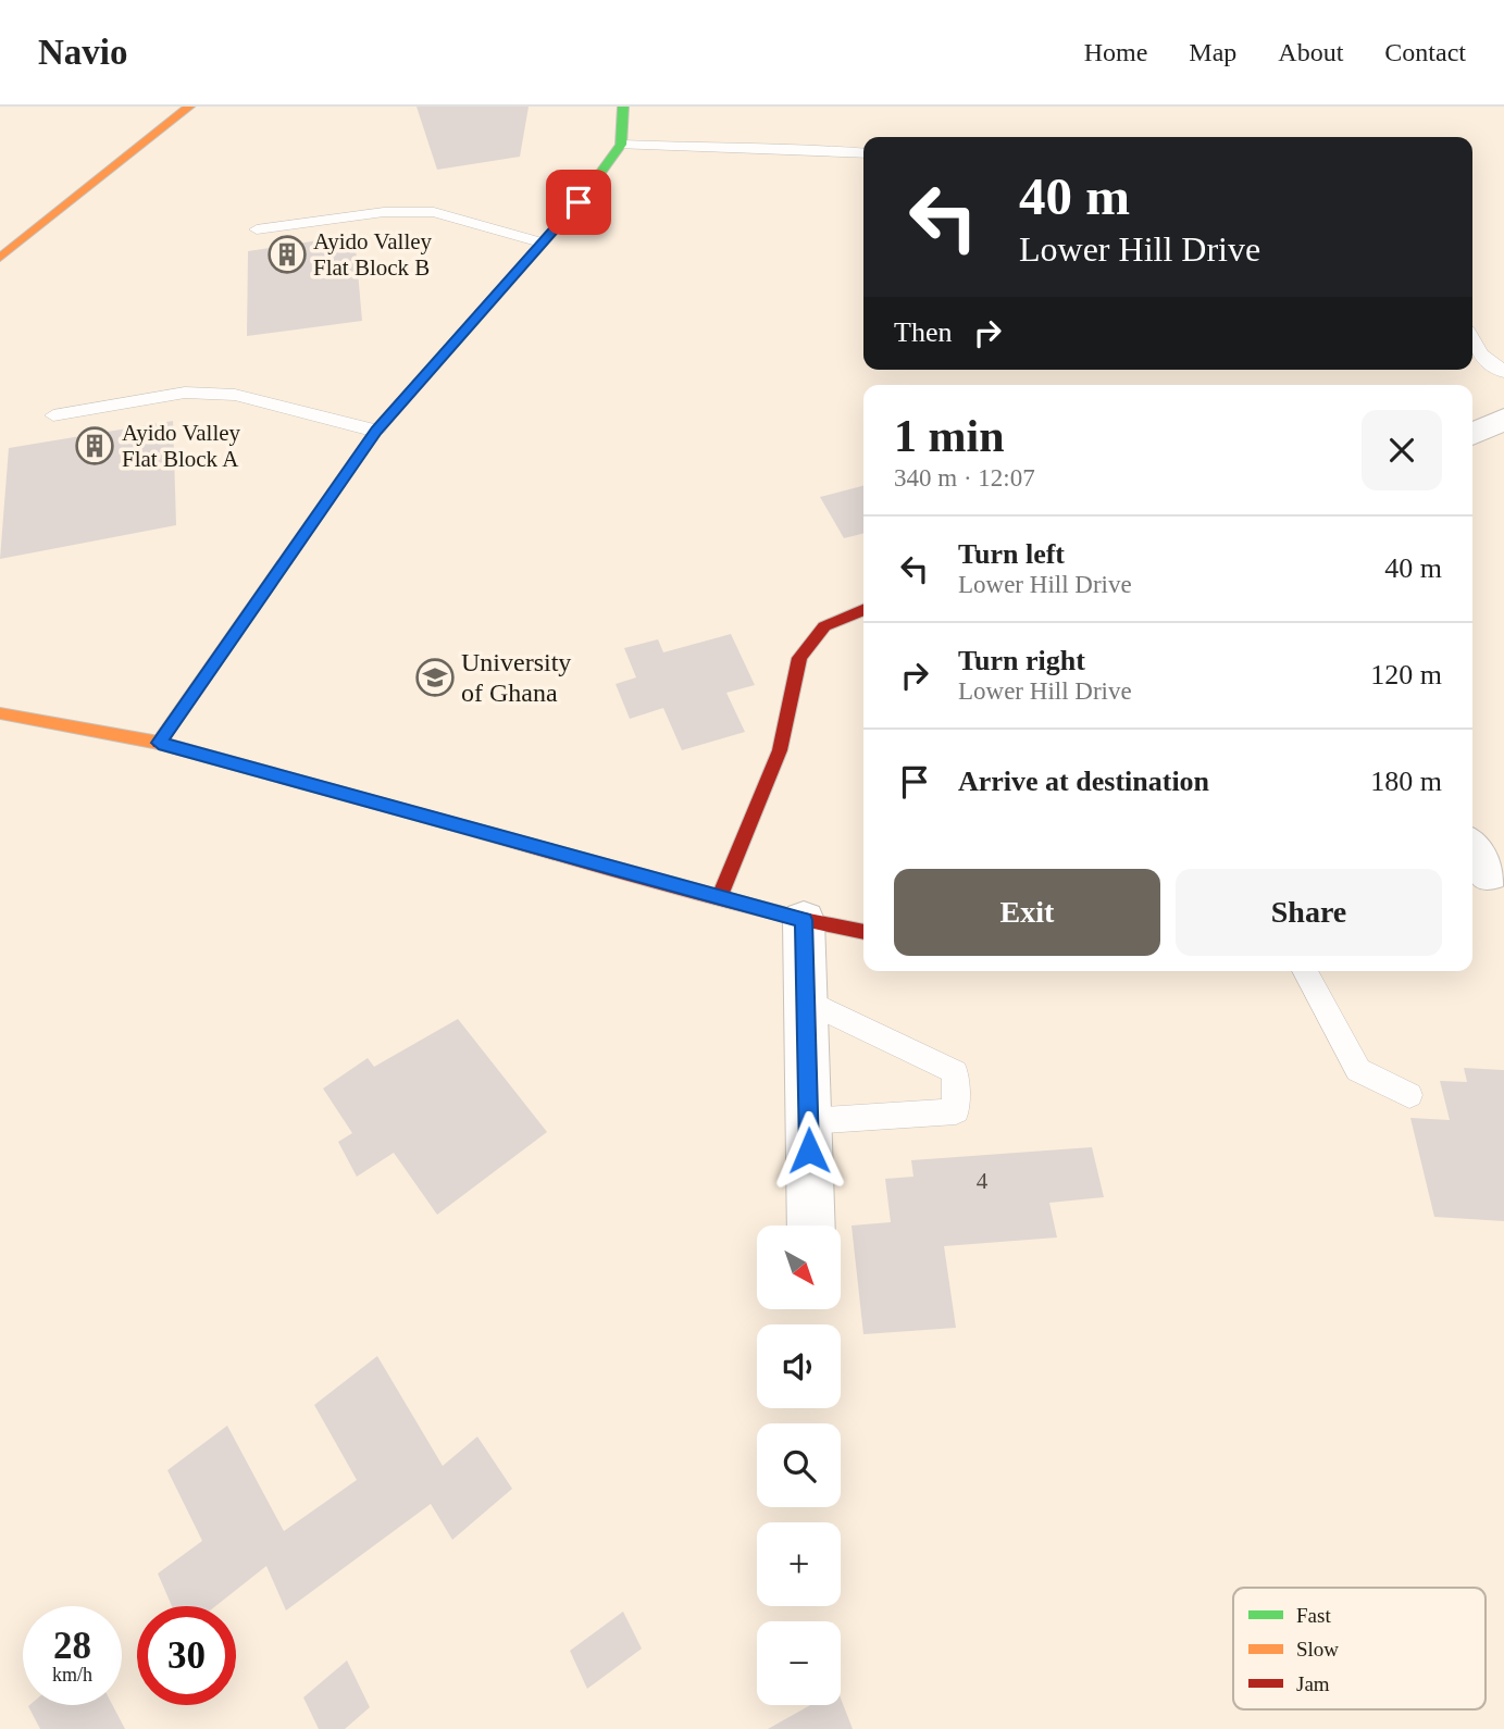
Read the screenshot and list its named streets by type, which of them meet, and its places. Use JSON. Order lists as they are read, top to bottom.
{
  "places": {
    "building": ["Ayido Valley Flat Block B", "Ayido Valley Flat Block A"],
    "school or university": ["University of Ghana"]
  },
  "house_numbers": ["4"],
  "legend": ["Fast", "Slow", "Jam"],
  "north": "bottom right",
  "page": {
    "header": "Navio",
    "nav": [
      "Home",
      "Map",
      "About",
      "Contact"
    ],
    "turn": ["40 m", "Lower Hill Drive"],
    "then": "Then",
    "heading": ["1 min", "340 m · 12:07"],
    "list": [
      {
        "name": "Turn left",
        "note": "Lower Hill Drive",
        "value": "40 m"
      },
      {
        "name": "Turn right",
        "note": "Lower Hill Drive",
        "value": "120 m"
      },
      {
        "name": "Arrive at destination",
        "value": "180 m"
      }
    ],
    "buttons": ["Exit", "Share"],
    "map_buttons": ["+", "−"],
    "speed": "28 km/h",
    "limit": "30"
  }
}
